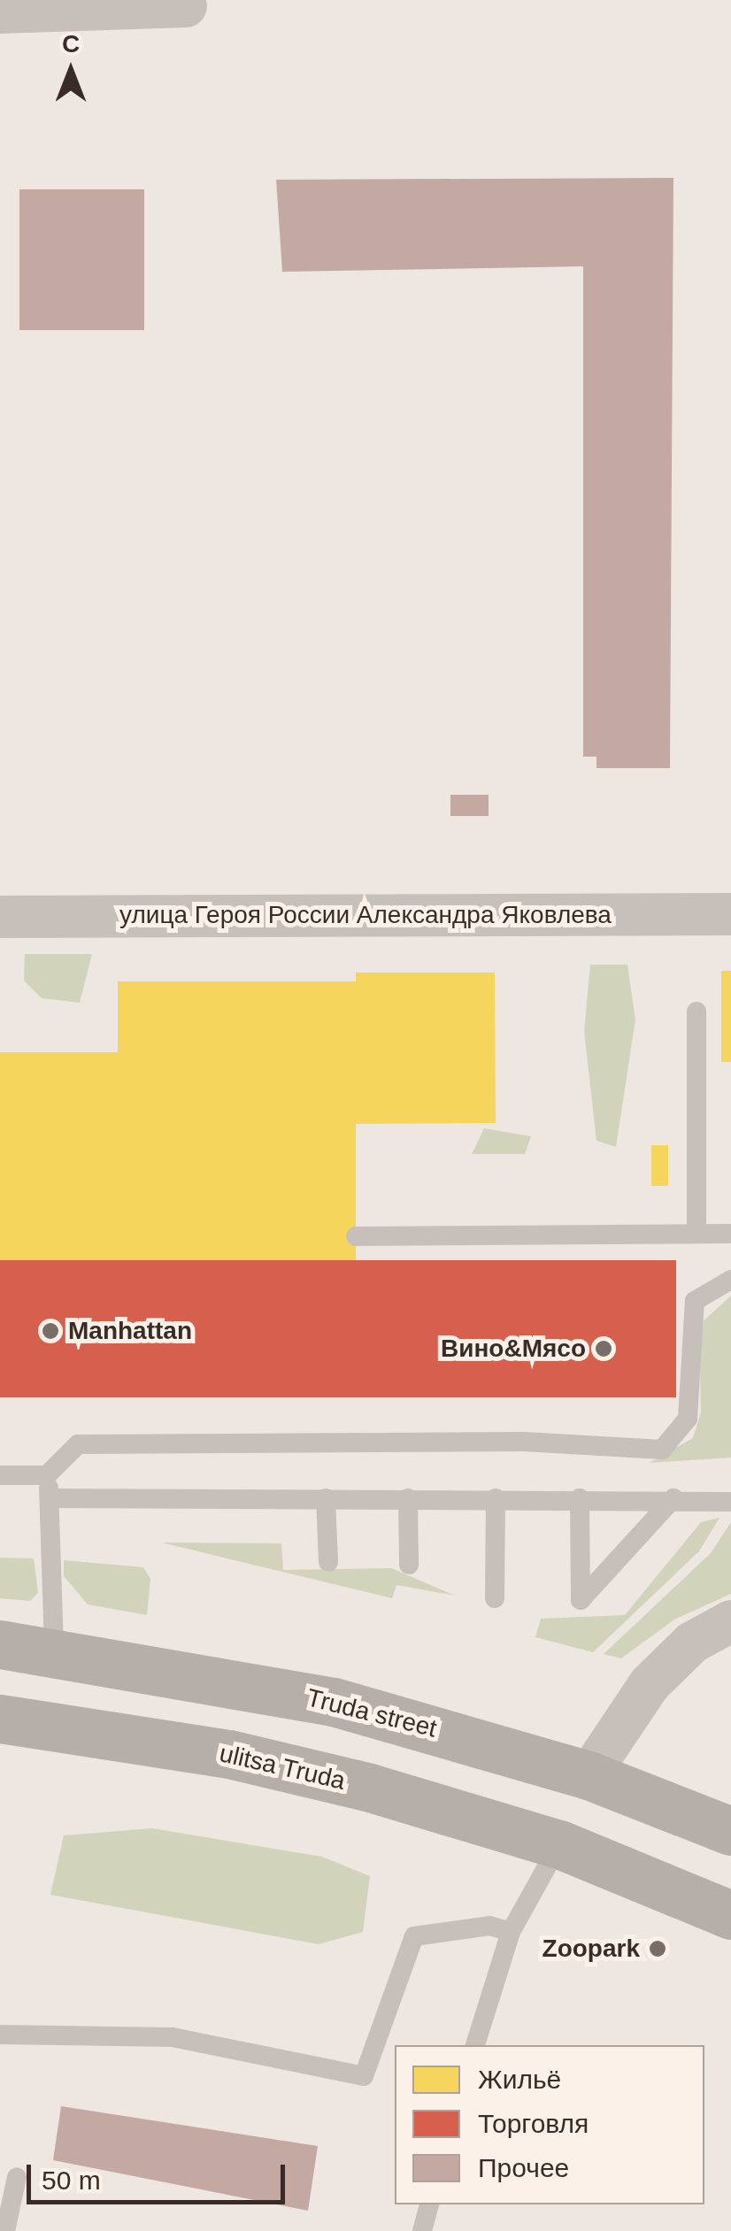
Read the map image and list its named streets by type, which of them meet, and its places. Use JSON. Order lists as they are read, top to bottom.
{
  "streets": {
    "main road": ["Truda street", "ulitsa Truda"],
    "street": ["улица Героя России Александра Яковлева"]
  },
  "places": ["Manhattan", "Вино&Мясо", "Zoopark"],
  "legend": ["Жильё", "Торговля", "Прочее"],
  "scale_bar": "50 m",
  "north": "top"
}
